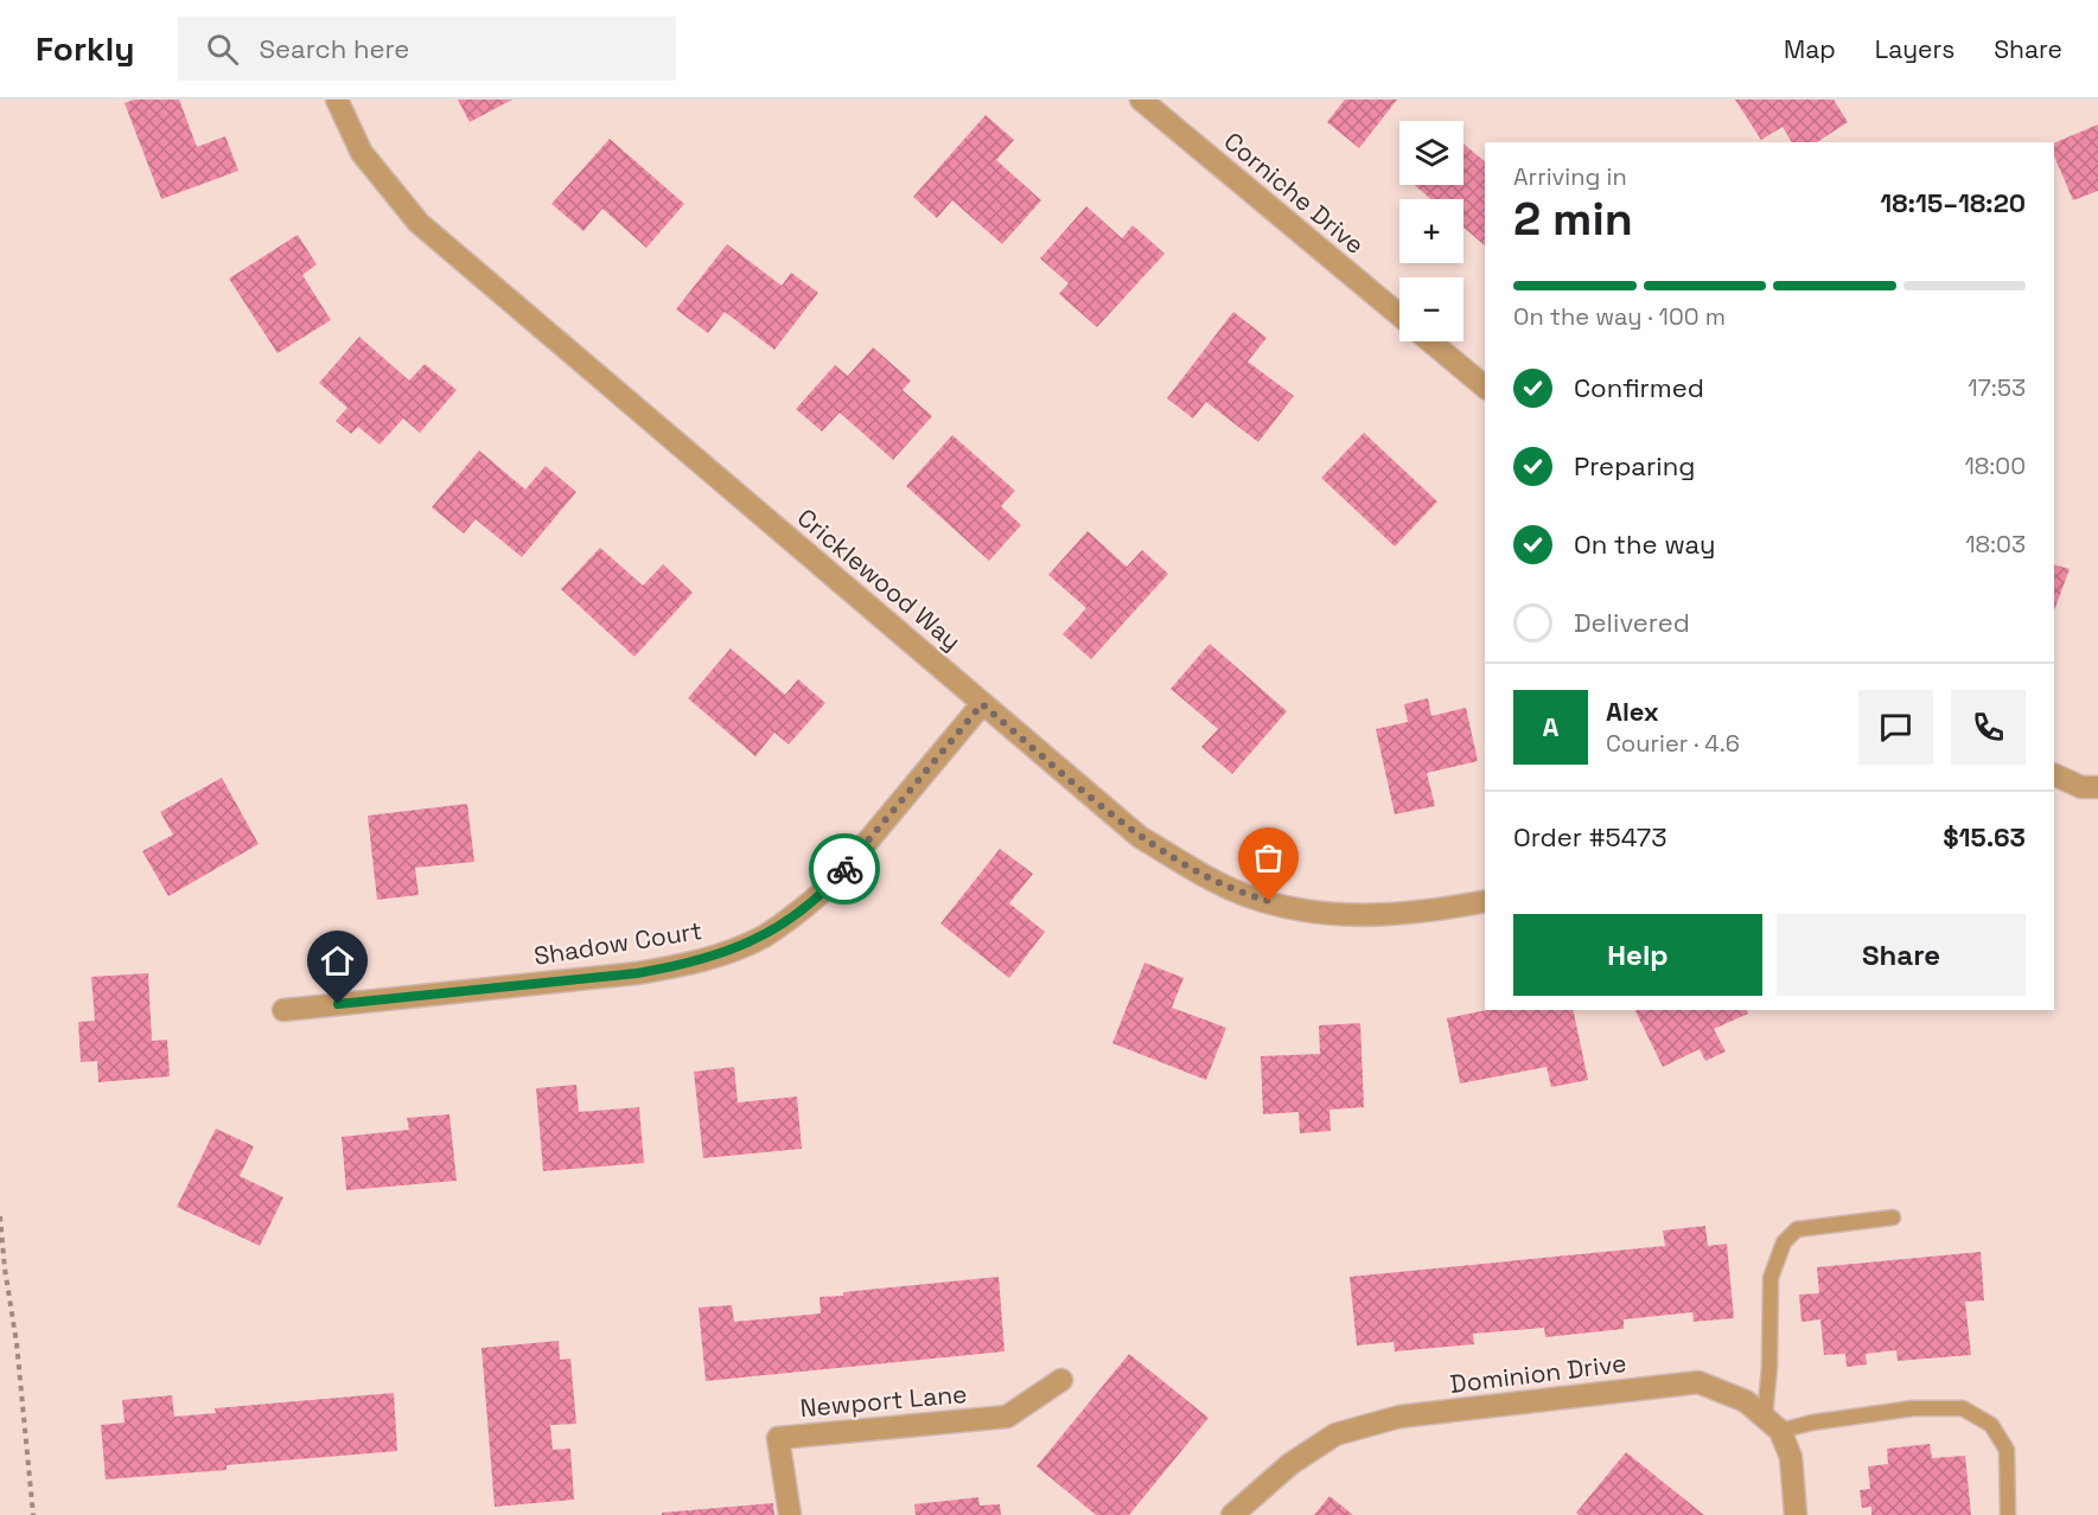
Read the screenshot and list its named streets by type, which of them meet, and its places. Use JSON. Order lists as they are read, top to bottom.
{
  "streets": {
    "street": [
      "Corniche Drive",
      "Cricklewood Way",
      "Shadow Court",
      "Dominion Drive",
      "Newport Lane"
    ]
  },
  "crossings": [
    ["Cricklewood Way", "Shadow Court"]
  ],
  "page": {
    "header": "Forkly",
    "search": "Search here",
    "nav": ["Map", "Layers", "Share"],
    "map_buttons": ["+", "−"],
    "heading": ["2 min", "Arriving in", "18:15–18:20"],
    "panel": [
      "Alex",
      "Courier · 4.6",
      "Order #5473",
      "$15.63"
    ],
    "bar": "On the way · 100 m",
    "list": [
      ["Confirmed", "17:53"],
      ["Preparing", "18:00"],
      ["On the way", "18:03"],
      "Delivered"
    ],
    "round": "A",
    "buttons": ["Help", "Share"]
  }
}
